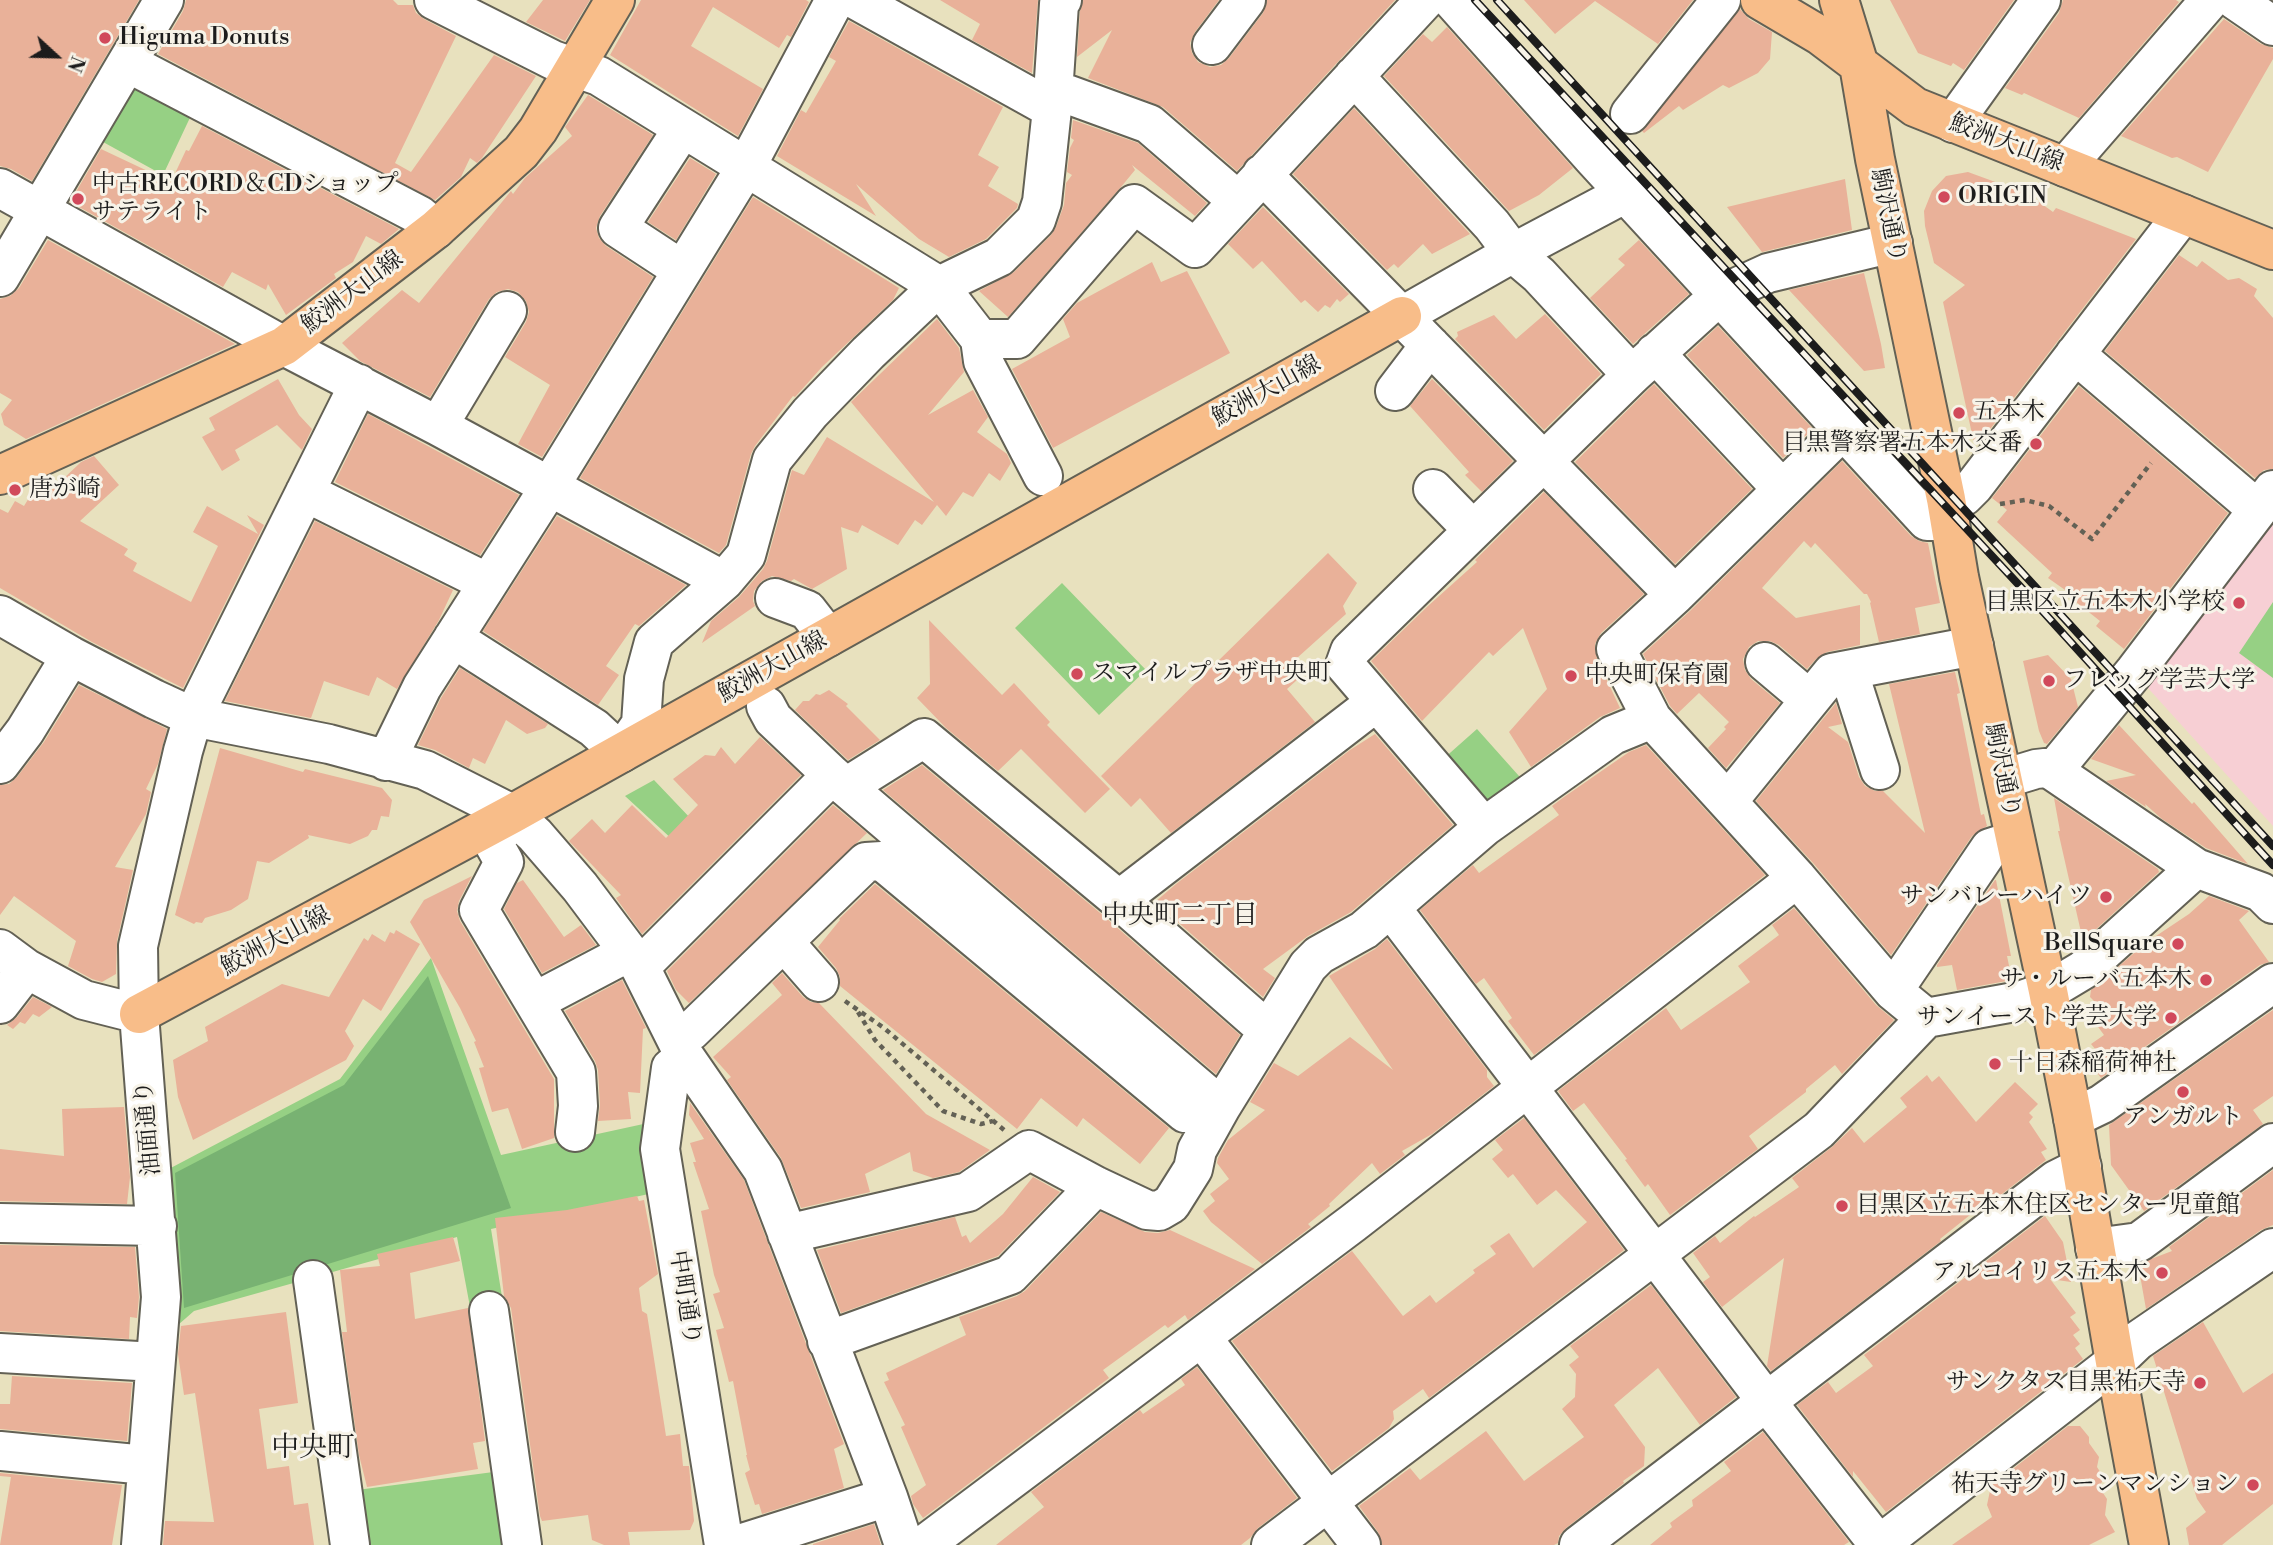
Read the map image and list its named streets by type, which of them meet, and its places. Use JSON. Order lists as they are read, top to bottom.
{
  "streets": {
    "main road": ["鮫洲大山線", "駒沢通り"],
    "street": ["油面通り", "中町通り"]
  },
  "crossings": [
    ["鮫洲大山線", "駒沢通り"],
    ["鮫洲大山線", "油面通り"]
  ],
  "districts": ["中央町二丁目", "中央町"],
  "places": [
    "Higuma Donuts",
    "ORIGIN",
    "中古RECORD＆CDショップ サテライト",
    "五本木",
    "目黒警察署五本木交番",
    "唐が崎",
    "目黒区立五本木小学校",
    "スマイルプラザ中央町",
    "中央町保育園",
    "フレッグ学芸大学",
    "サンバレーハイツ",
    "BellSquare",
    "サ・ルーバ五本木",
    "サンイースト学芸大学",
    "十日森稲荷神社",
    "アンガルト",
    "目黒区立五本木住区センター児童館",
    "アルコイリス五本木",
    "サンクタス目黒祐天寺",
    "祐天寺グリーンマンション"
  ],
  "north": "right"
}
